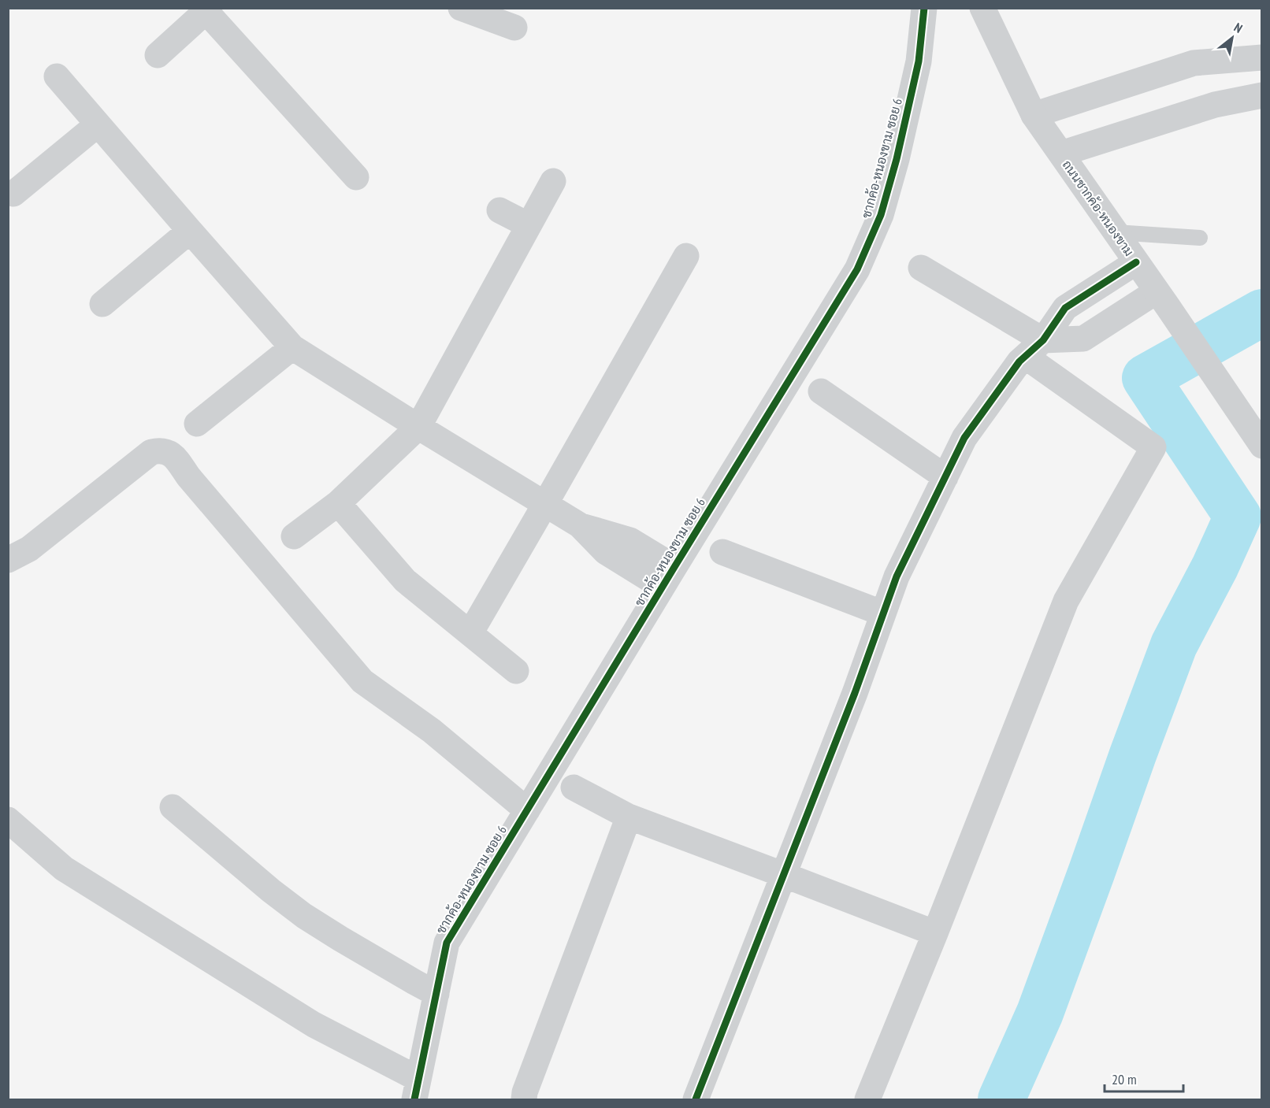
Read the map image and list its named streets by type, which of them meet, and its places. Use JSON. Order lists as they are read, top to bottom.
{
  "streets": {
    "street": ["ชากค้อ-หนองขาม ซอย 6", "ถนนชากค้อ-หนองขาม"]
  },
  "scale_bar": "20 m",
  "north": "top right"
}
